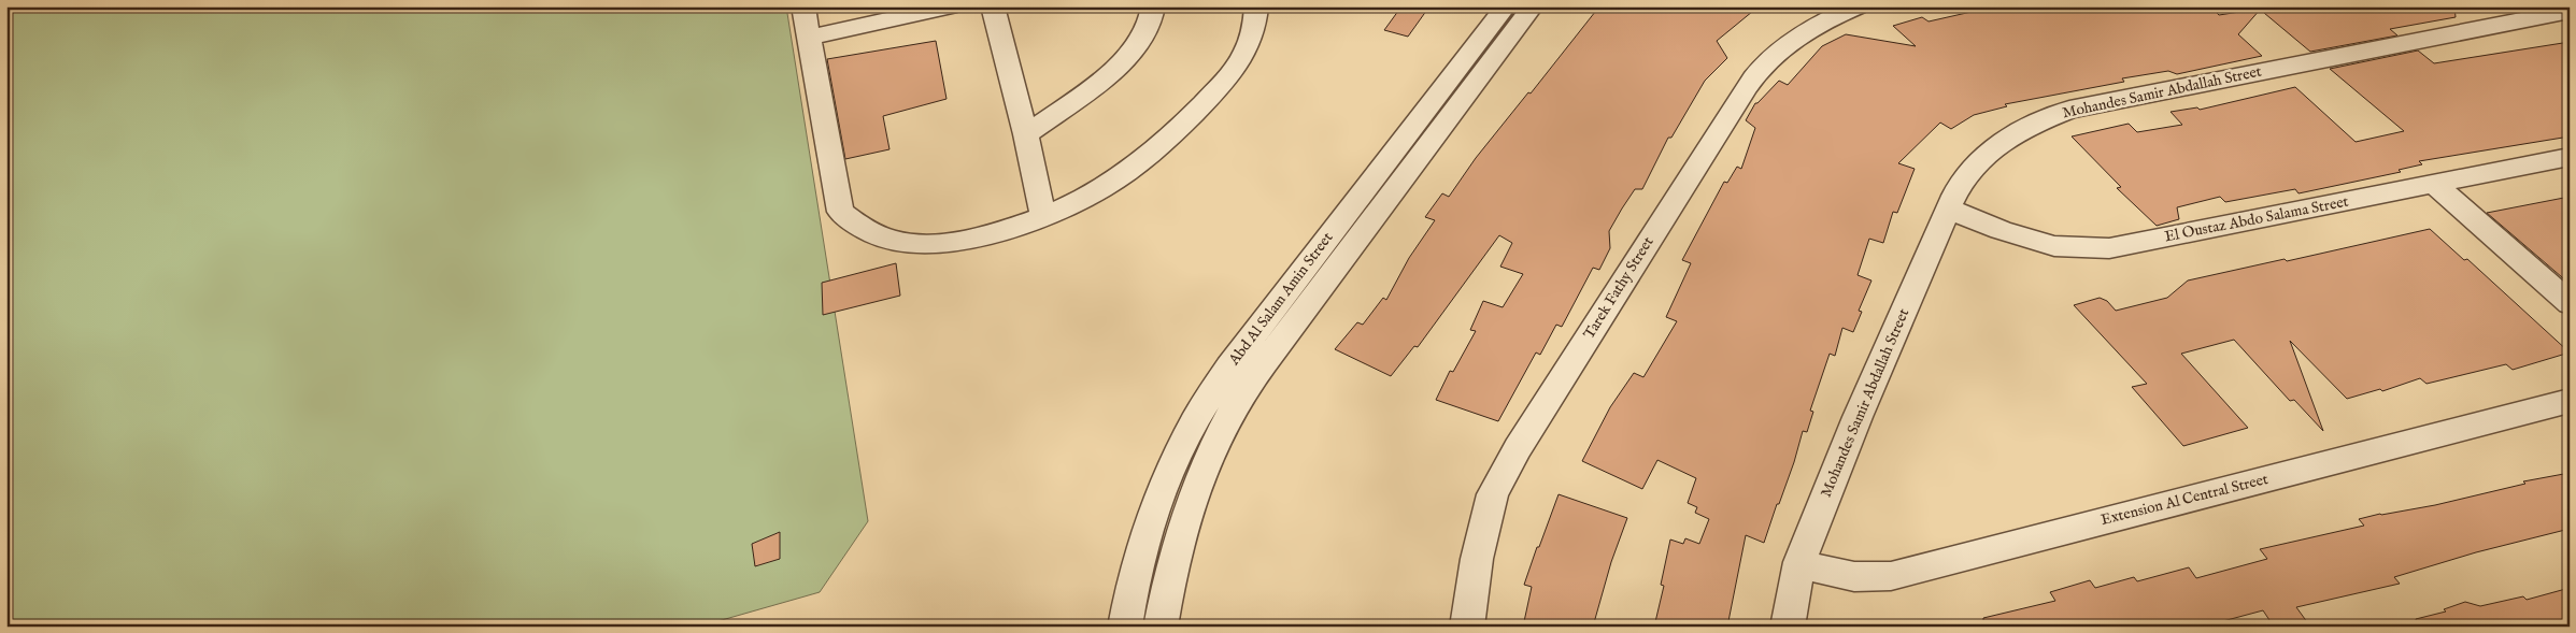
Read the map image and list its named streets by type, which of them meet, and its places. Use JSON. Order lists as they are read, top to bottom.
{
  "streets": {
    "street": [
      "Mohandes Samir Abdallah Street",
      "El Oustaz Abdo Salama Street",
      "Tarek Fathy Street",
      "Abd Al Salam Amin Street",
      "Extension Al Central Street"
    ]
  },
  "crossings": [
    ["Mohandes Samir Abdallah Street", "El Oustaz Abdo Salama Street"],
    ["Mohandes Samir Abdallah Street", "Extension Al Central Street"]
  ]
}
